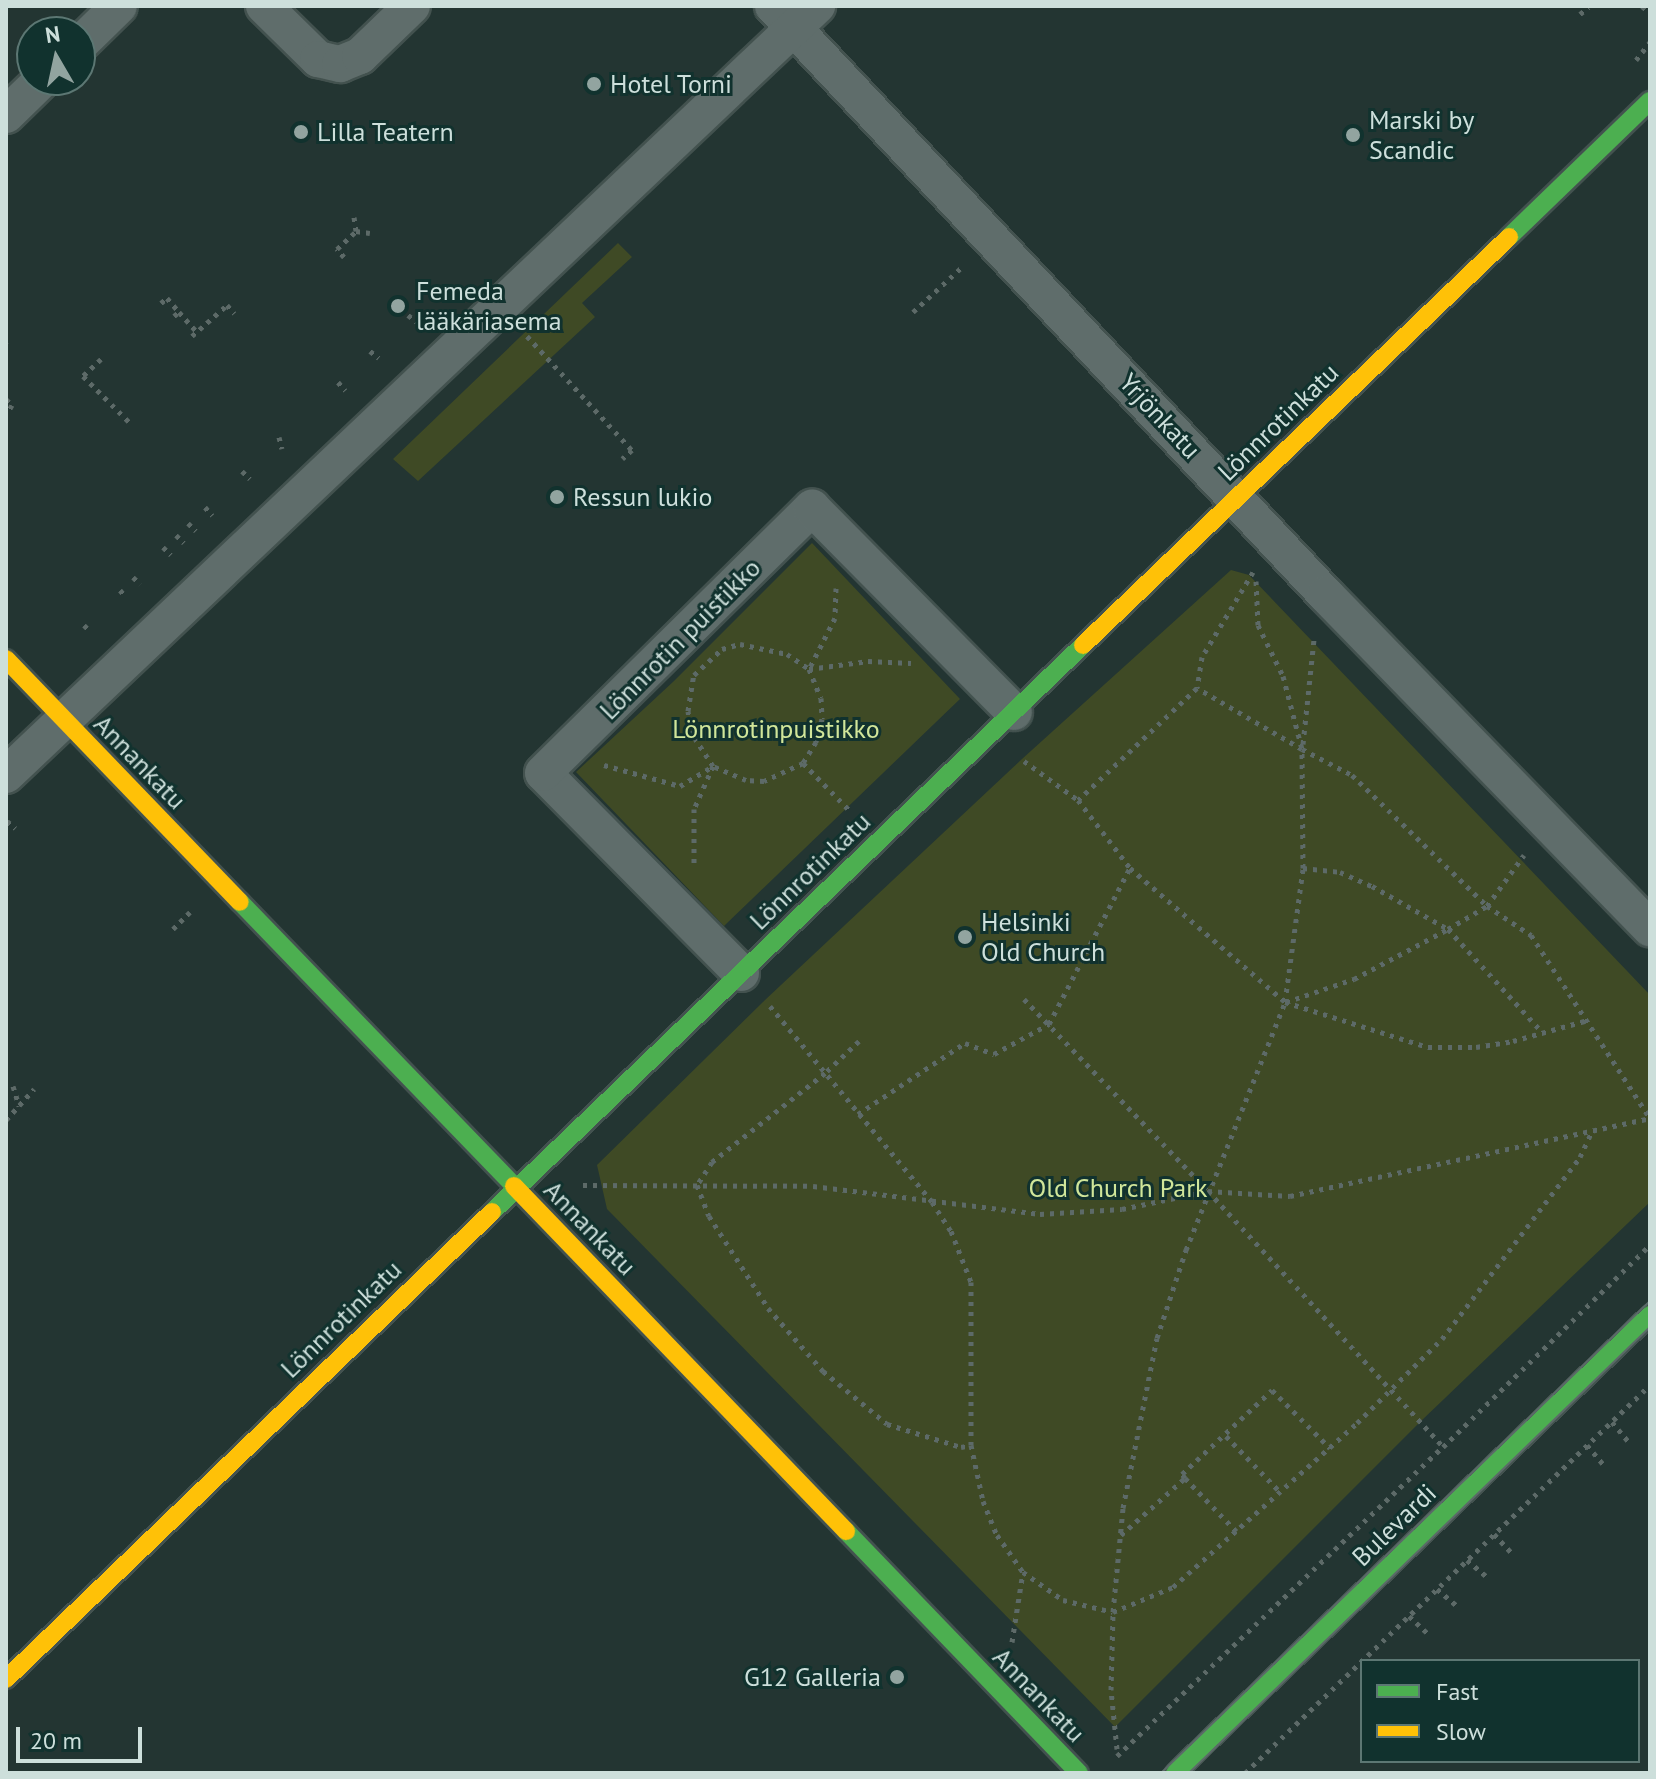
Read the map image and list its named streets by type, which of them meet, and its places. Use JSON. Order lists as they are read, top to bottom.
{
  "streets": {
    "main road": ["Lönnrotinkatu", "Annankatu", "Bulevardi"],
    "street": ["Yrjönkatu", "Lönnrotin puistikko"]
  },
  "crossings": [
    ["Yrjönkatu", "Lönnrotinkatu"],
    ["Lönnrotinkatu", "Lönnrotin puistikko"],
    ["Lönnrotinkatu", "Annankatu"]
  ],
  "parks": ["Lönnrotinpuistikko", "Old Church Park"],
  "places": [
    "Hotel Torni",
    "Lilla Teatern",
    "Marski by Scandic",
    "Femeda lääkäriasema",
    "Ressun lukio",
    "Helsinki Old Church",
    "G12 Galleria"
  ],
  "legend": ["Fast", "Slow"],
  "scale_bar": "20 m",
  "north": "top"
}
